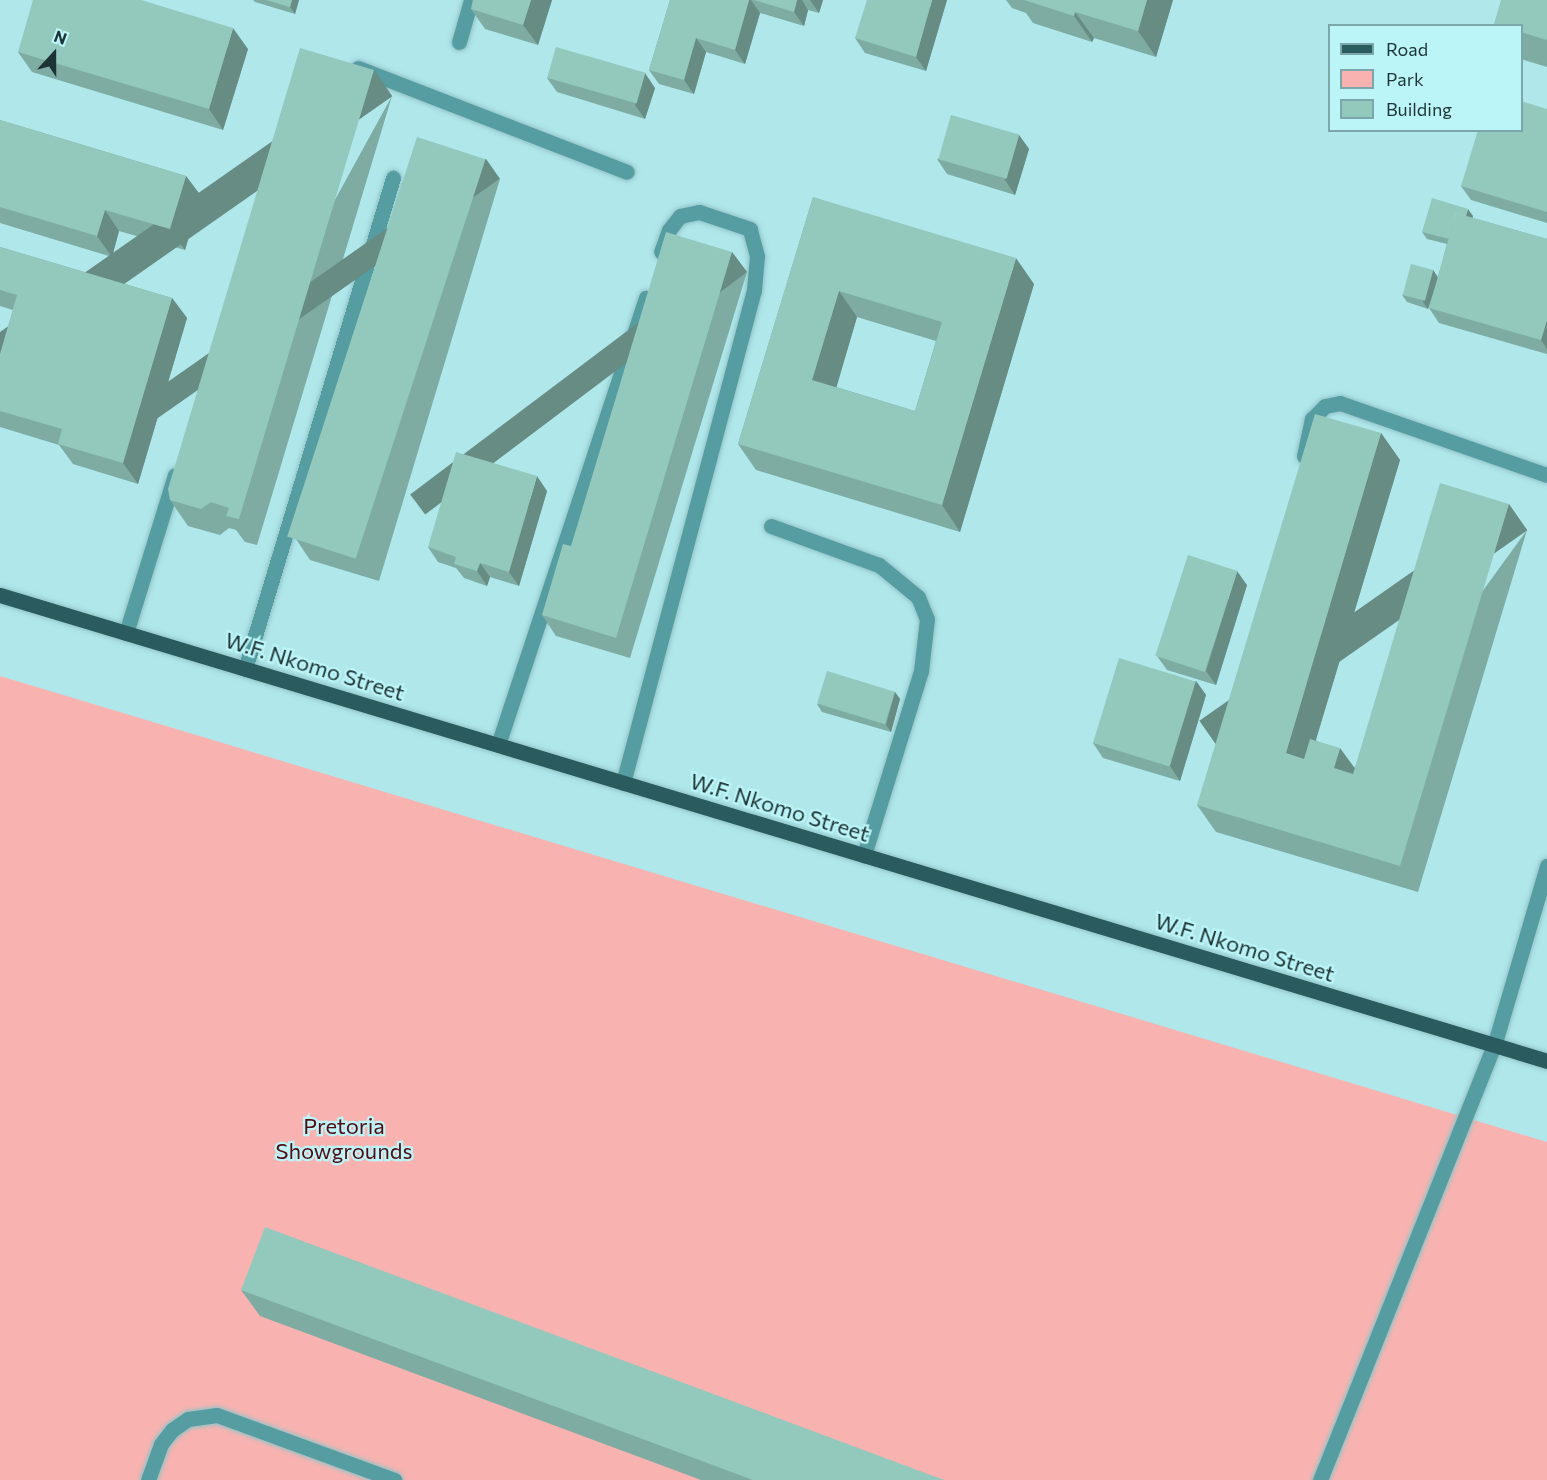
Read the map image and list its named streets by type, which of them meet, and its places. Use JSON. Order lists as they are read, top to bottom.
{
  "streets": {
    "main road": ["W.F. Nkomo Street"]
  },
  "parks": ["Pretoria Showgrounds"],
  "legend": ["Road", "Park", "Building"],
  "north": "top"
}
